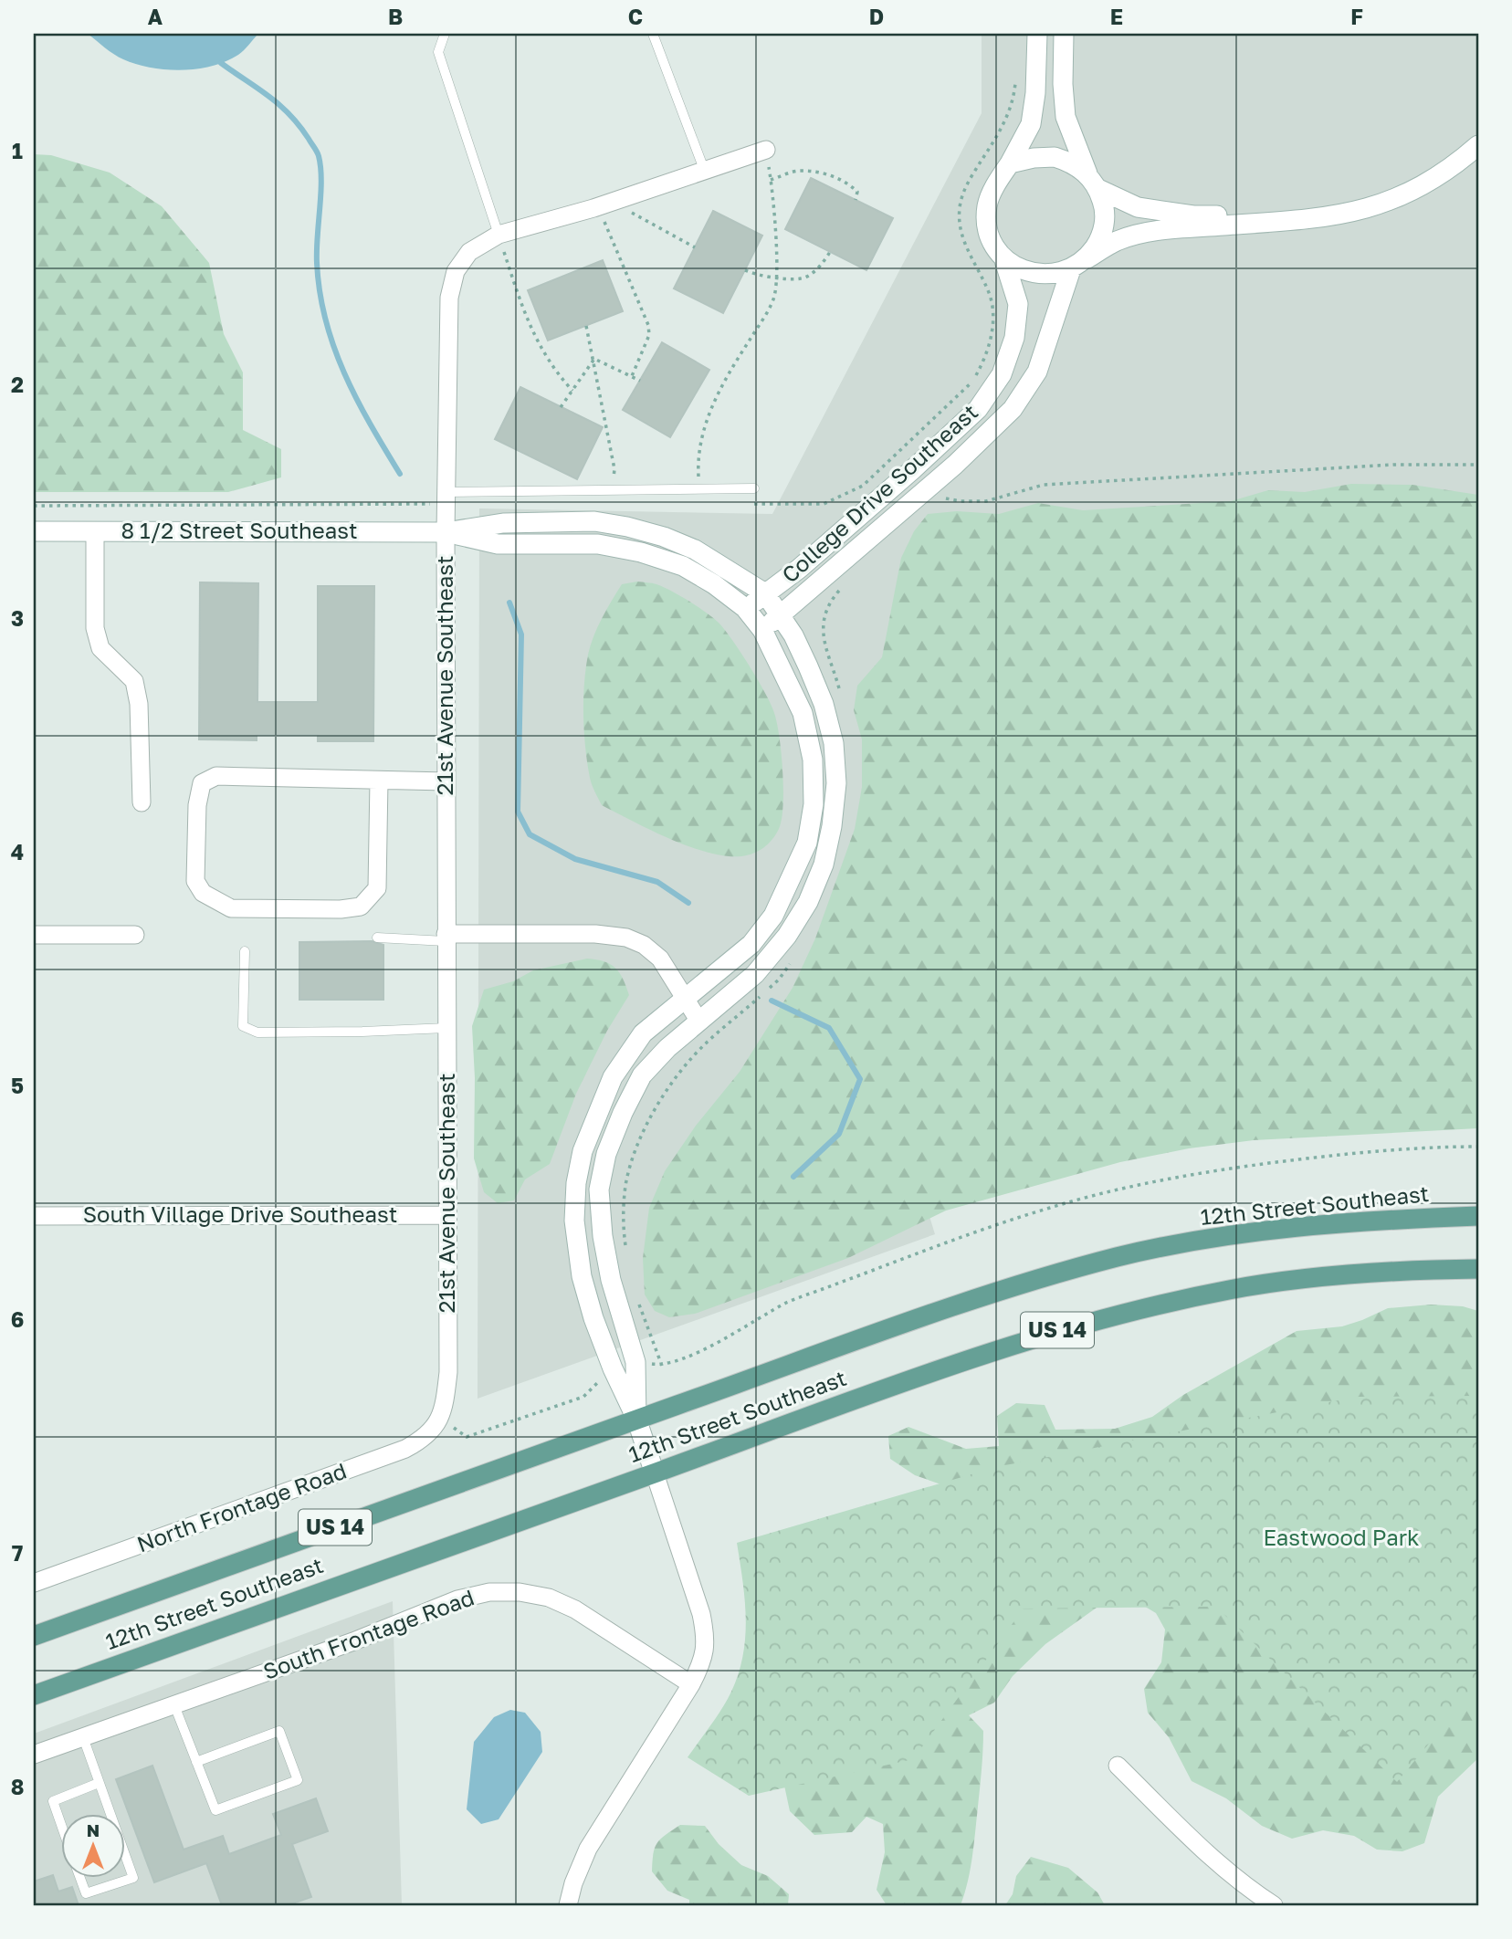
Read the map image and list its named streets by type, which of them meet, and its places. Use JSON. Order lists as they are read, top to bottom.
{
  "streets": {
    "main road": ["12th Street Southeast", "US 14"],
    "street": [
      "College Drive Southeast",
      "8 1/2 Street Southeast",
      "21st Avenue Southeast",
      "South Village Drive Southeast",
      "North Frontage Road",
      "South Frontage Road"
    ]
  },
  "crossings": [
    ["College Drive Southeast", "8 1/2 Street Southeast"],
    ["College Drive Southeast", "12th Street Southeast"],
    ["8 1/2 Street Southeast", "21st Avenue Southeast"],
    ["21st Avenue Southeast", "South Village Drive Southeast"],
    ["21st Avenue Southeast", "North Frontage Road"]
  ],
  "parks": ["Eastwood Park"],
  "north": "top",
  "grid": {
    "columns": [
      "A",
      "B",
      "C",
      "D",
      "E",
      "F"
    ],
    "rows": [
      "1",
      "2",
      "3",
      "4",
      "5",
      "6",
      "7",
      "8"
    ]
  }
}
